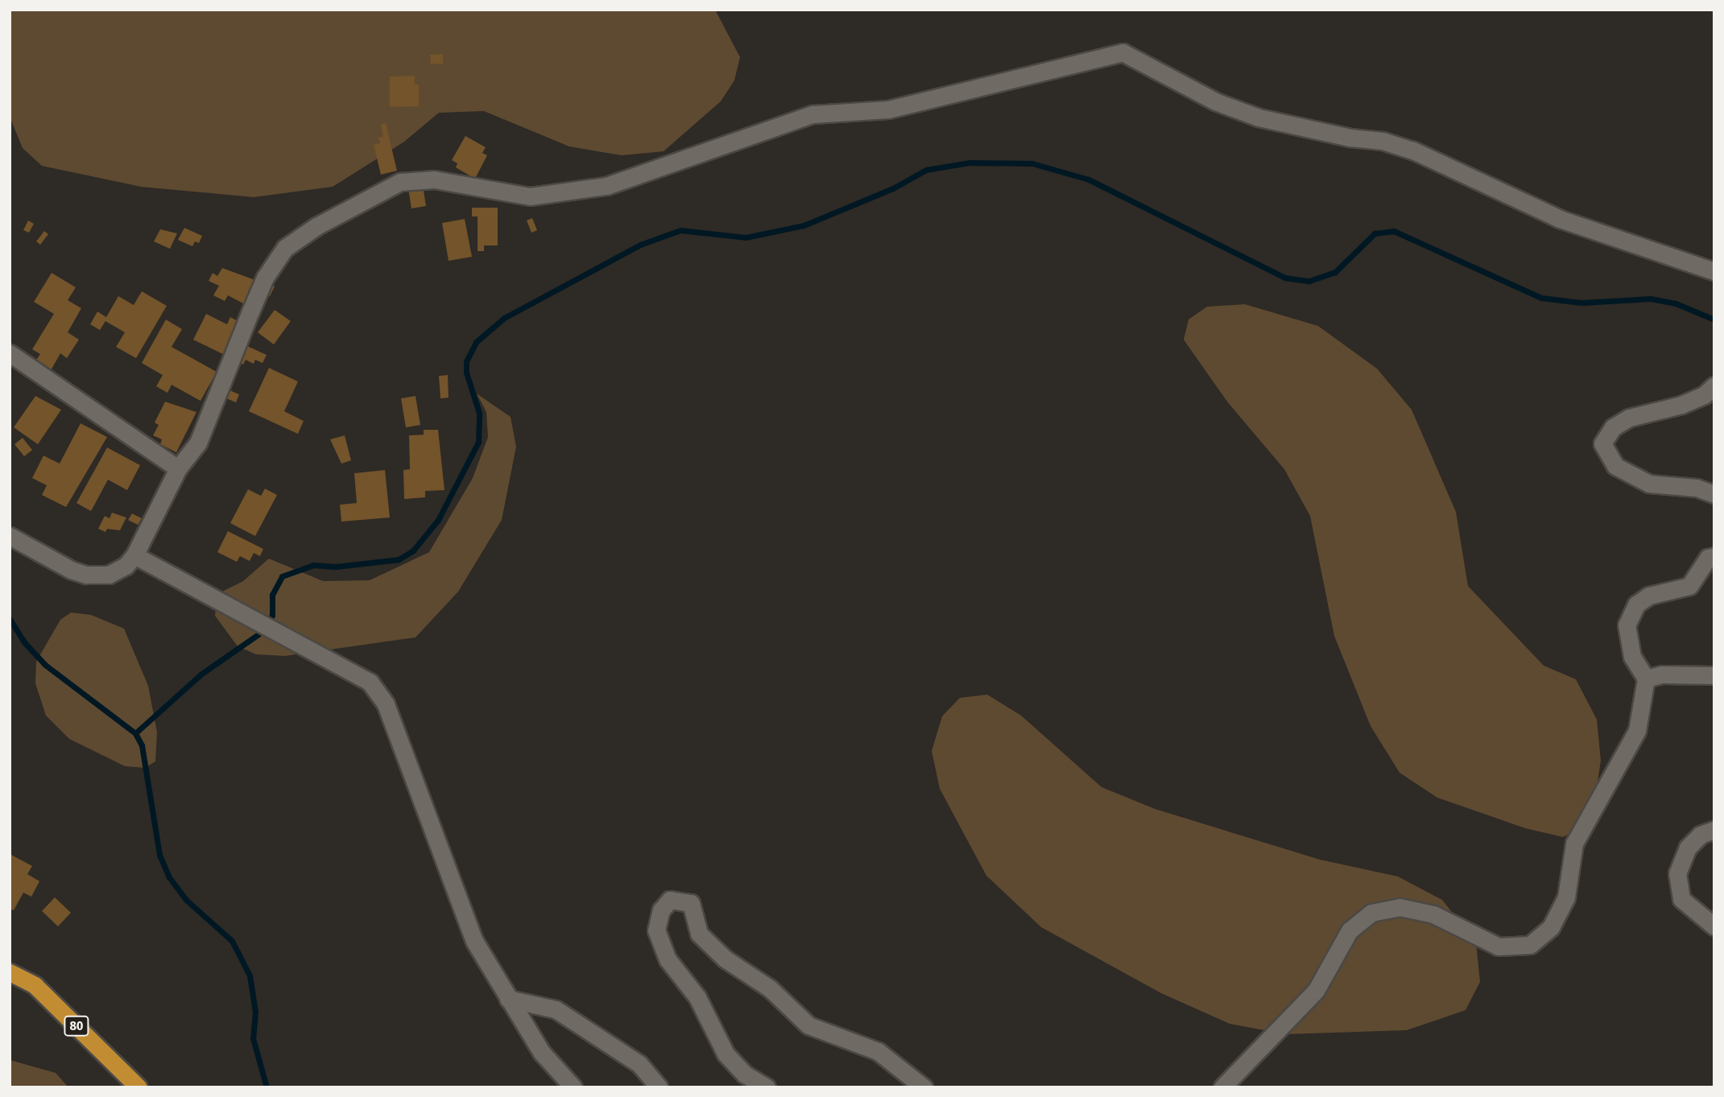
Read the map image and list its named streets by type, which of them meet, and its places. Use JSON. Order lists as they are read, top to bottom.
{
  "streets": {
    "main road": ["80"]
  }
}
